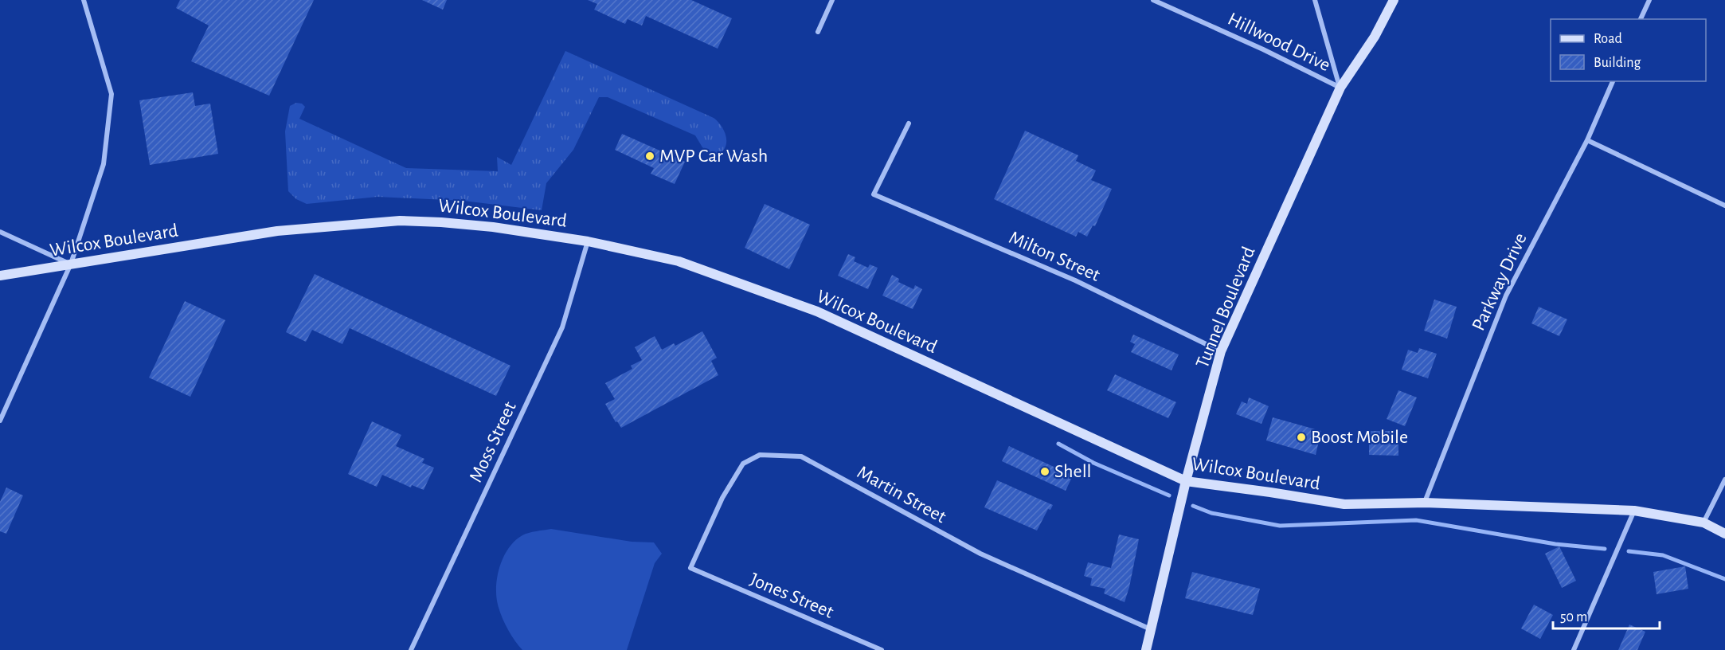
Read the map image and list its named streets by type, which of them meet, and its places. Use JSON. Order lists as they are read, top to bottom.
{
  "streets": {
    "main road": ["Wilcox Boulevard", "Tunnel Boulevard"],
    "street": [
      "Hillwood Drive",
      "Milton Street",
      "Parkway Drive",
      "Moss Street",
      "Martin Street",
      "Jones Street"
    ]
  },
  "crossings": [
    ["Hillwood Drive", "Tunnel Boulevard"],
    ["Wilcox Boulevard", "Parkway Drive"],
    ["Wilcox Boulevard", "Tunnel Boulevard"],
    ["Wilcox Boulevard", "Moss Street"],
    ["Milton Street", "Tunnel Boulevard"],
    ["Tunnel Boulevard", "Martin Street"],
    ["Martin Street", "Jones Street"]
  ],
  "places": ["MVP Car Wash", "Boost Mobile", "Shell"],
  "legend": ["Road", "Building"],
  "scale_bar": "50 m"
}
